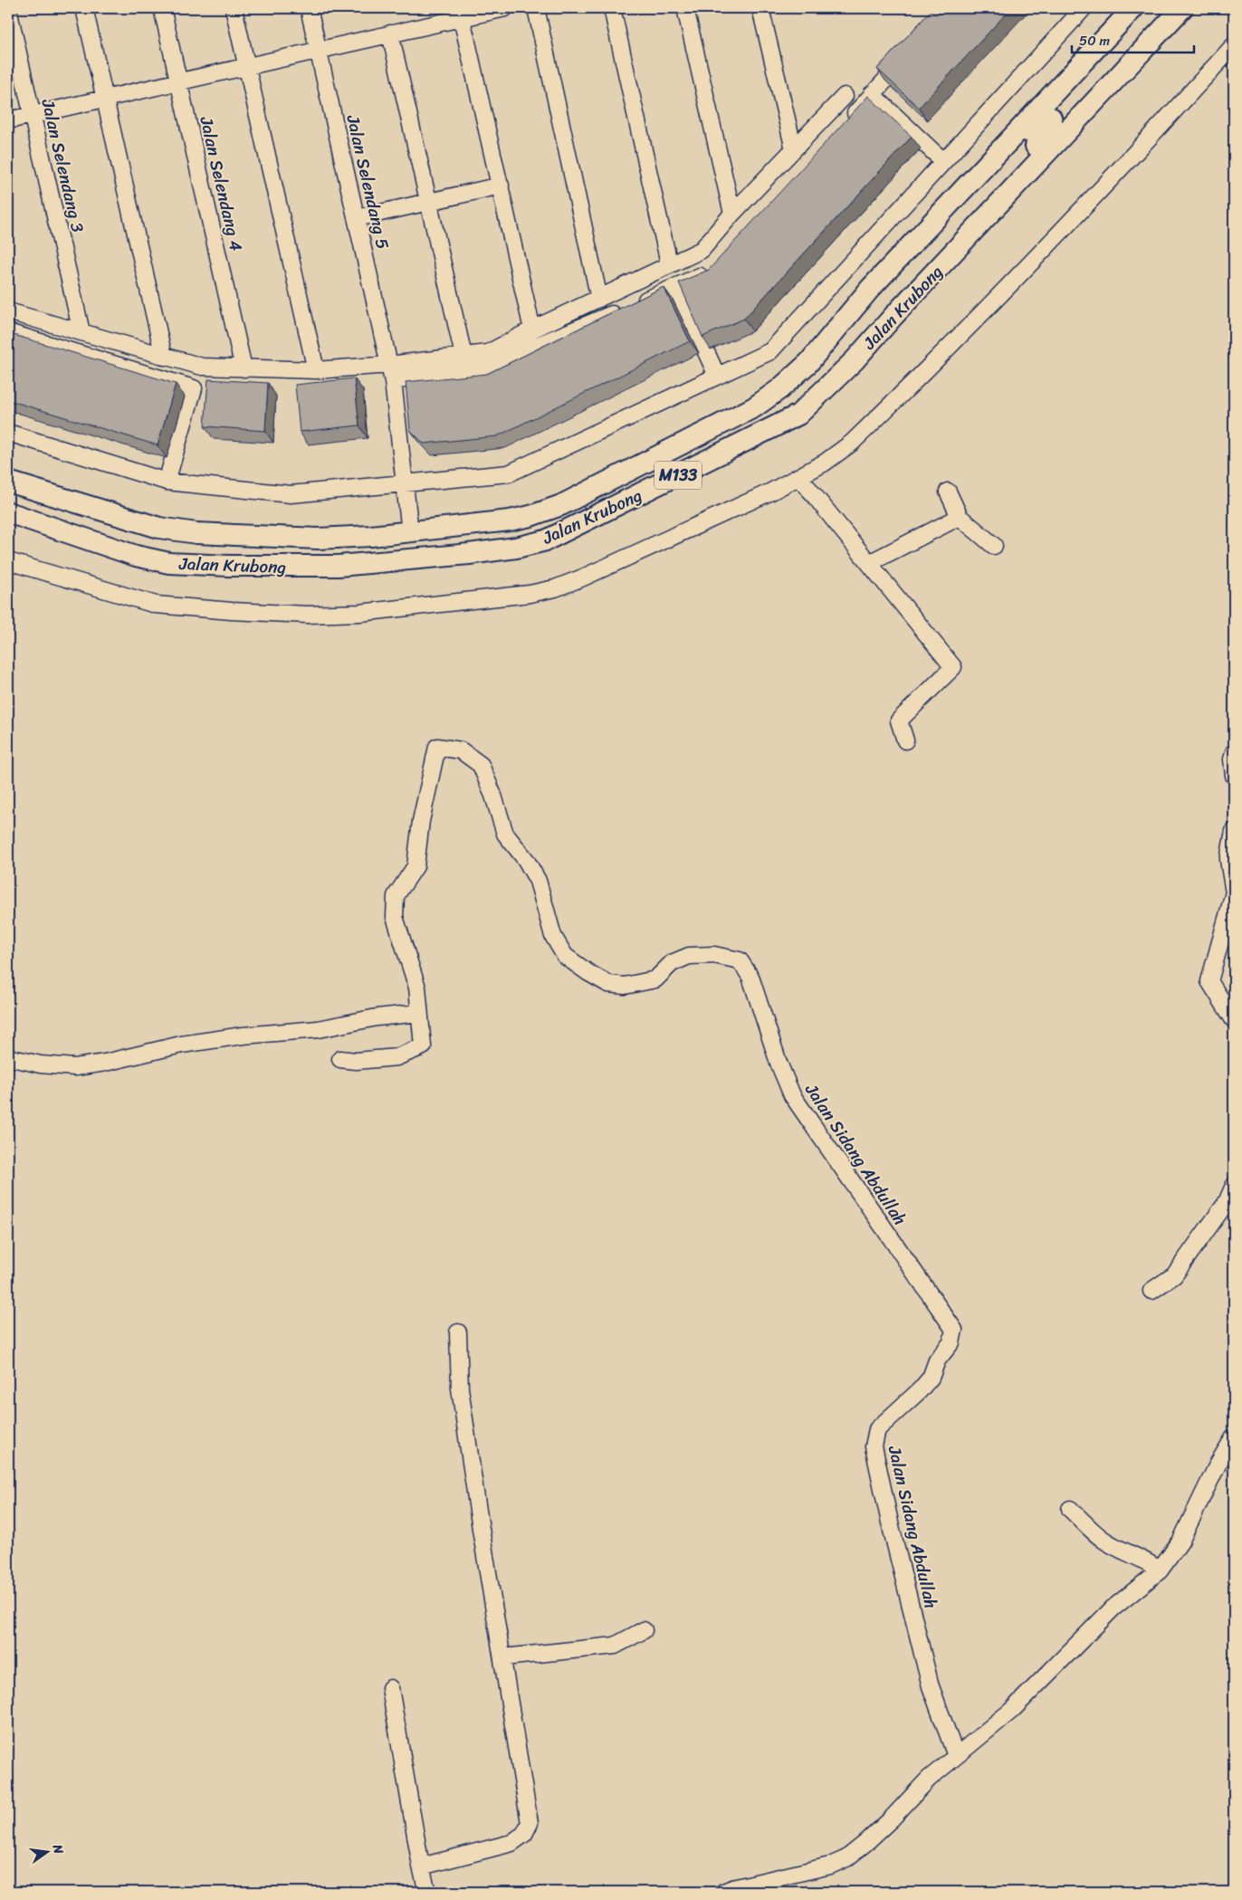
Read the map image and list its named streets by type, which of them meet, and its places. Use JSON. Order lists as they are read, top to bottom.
{
  "streets": {
    "main road": ["Jalan Krubong", "M133"],
    "street": [
      "Jalan Selendang 3",
      "Jalan Selendang 5",
      "Jalan Selendang 4",
      "Jalan Sidang Abdullah"
    ]
  },
  "crossings": [
    ["Jalan Selendang 5", "Jalan Krubong"]
  ],
  "scale_bar": "50 m",
  "north": "right"
}
